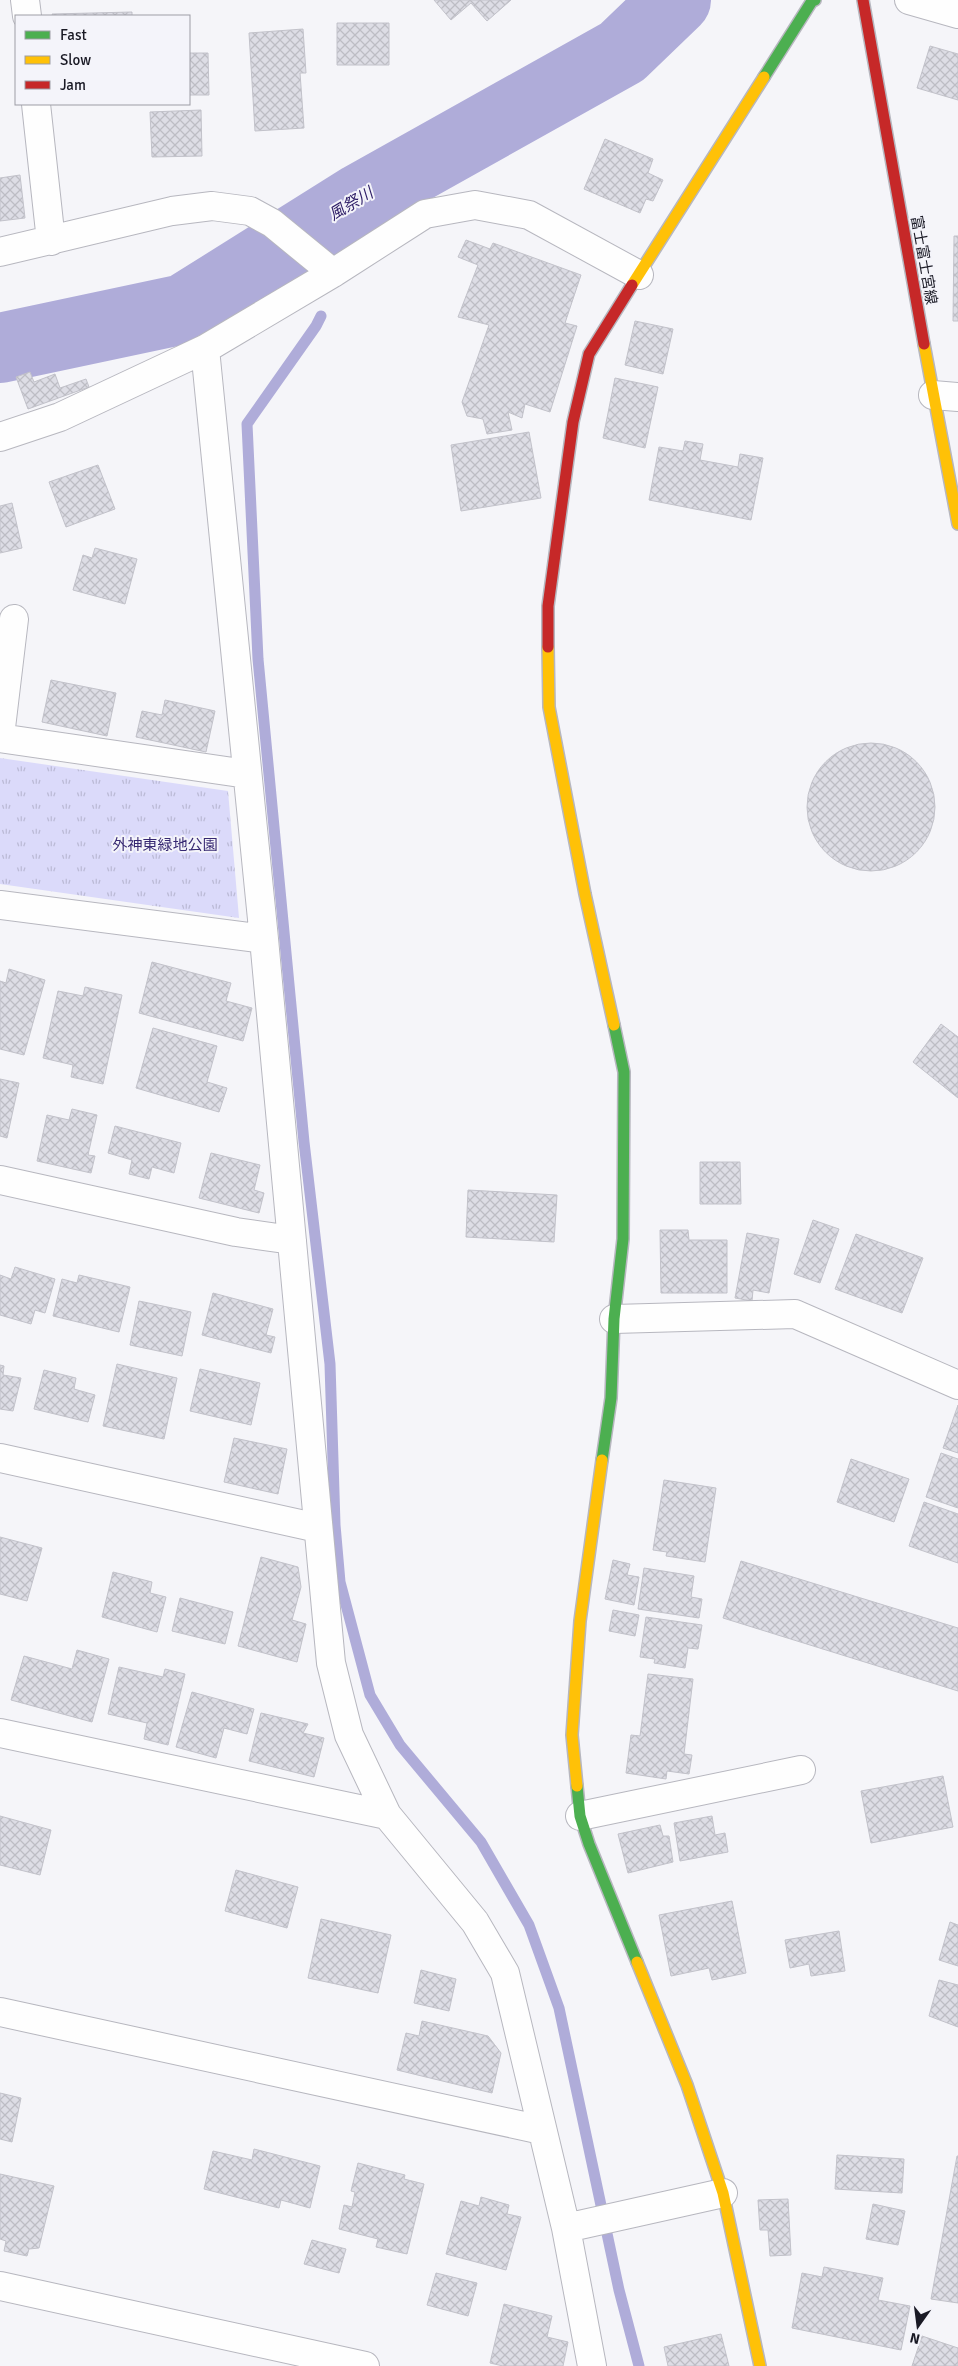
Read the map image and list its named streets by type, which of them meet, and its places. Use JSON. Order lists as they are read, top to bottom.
{
  "streets": {
    "street": ["富士富士宮線"]
  },
  "water": ["風祭川"],
  "parks": ["外神東緑地公園"],
  "legend": ["Fast", "Slow", "Jam"],
  "north": "bottom"
}
